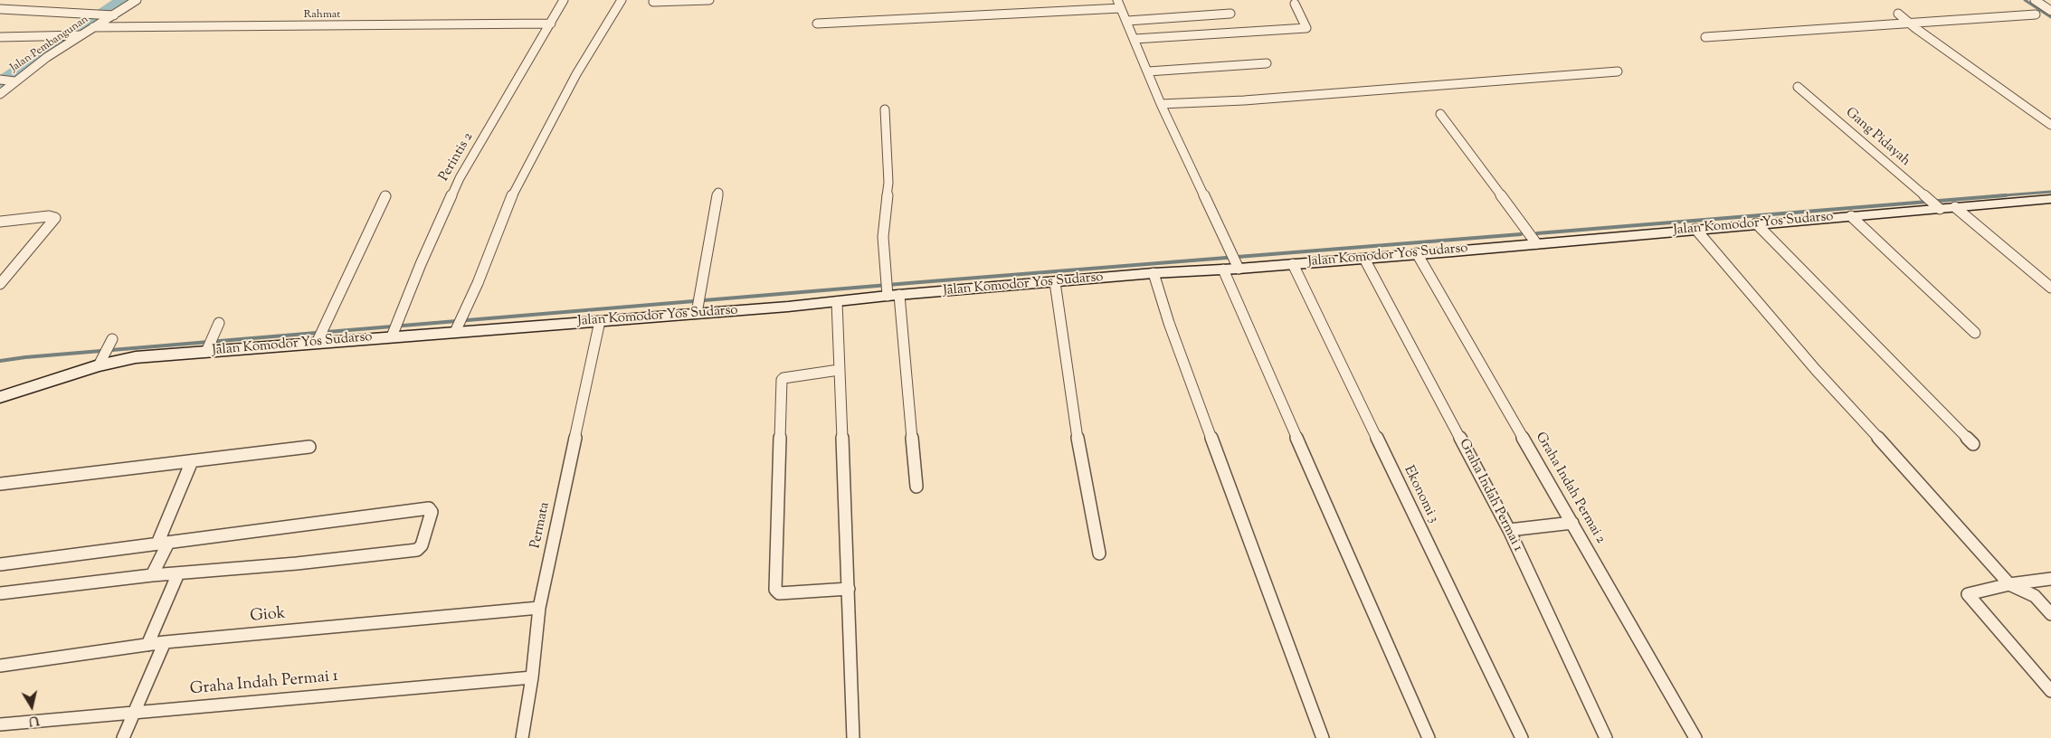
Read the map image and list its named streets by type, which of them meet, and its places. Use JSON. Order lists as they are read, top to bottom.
{
  "streets": {
    "street": [
      "Rahmat",
      "Jalan Pembangunan",
      "Gang Pidayah",
      "Perintis 2",
      "Jalan Komodor Yos Sudarso",
      "Graha Indah Permai 2",
      "Ekonomi 3",
      "Graha Indah Permai 1",
      "Permata",
      "Giok"
    ]
  },
  "crossings": [
    ["Rahmat", "Jalan Pembangunan"],
    ["Rahmat", "Perintis 2"],
    ["Gang Pidayah", "Jalan Komodor Yos Sudarso"],
    ["Perintis 2", "Jalan Komodor Yos Sudarso"],
    ["Jalan Komodor Yos Sudarso", "Graha Indah Permai 2"],
    ["Jalan Komodor Yos Sudarso", "Ekonomi 3"],
    ["Jalan Komodor Yos Sudarso", "Graha Indah Permai 1"],
    ["Jalan Komodor Yos Sudarso", "Permata"],
    ["Graha Indah Permai 1", "Permata"],
    ["Permata", "Giok"]
  ],
  "north": "bottom"
}
